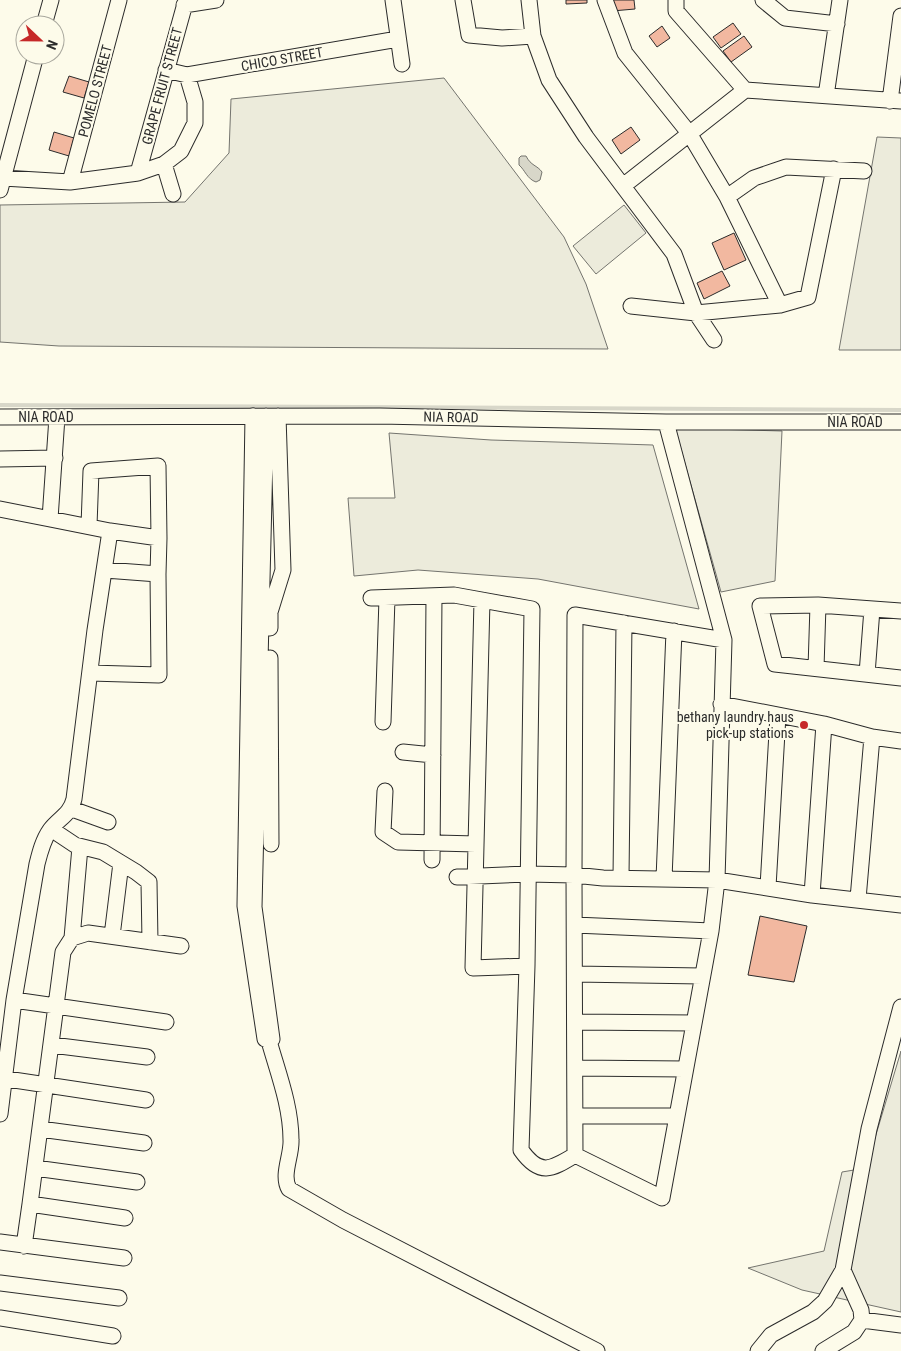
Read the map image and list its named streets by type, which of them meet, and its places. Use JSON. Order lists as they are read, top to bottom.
{
  "streets": {
    "street": [
      "CHICO STREET",
      "GRAPE FRUIT STREET",
      "POMELO STREET",
      "NIA ROAD"
    ]
  },
  "crossings": [
    ["CHICO STREET", "GRAPE FRUIT STREET"]
  ],
  "places": ["bethany laundry haus pick-up stations"],
  "north": "right"
}
